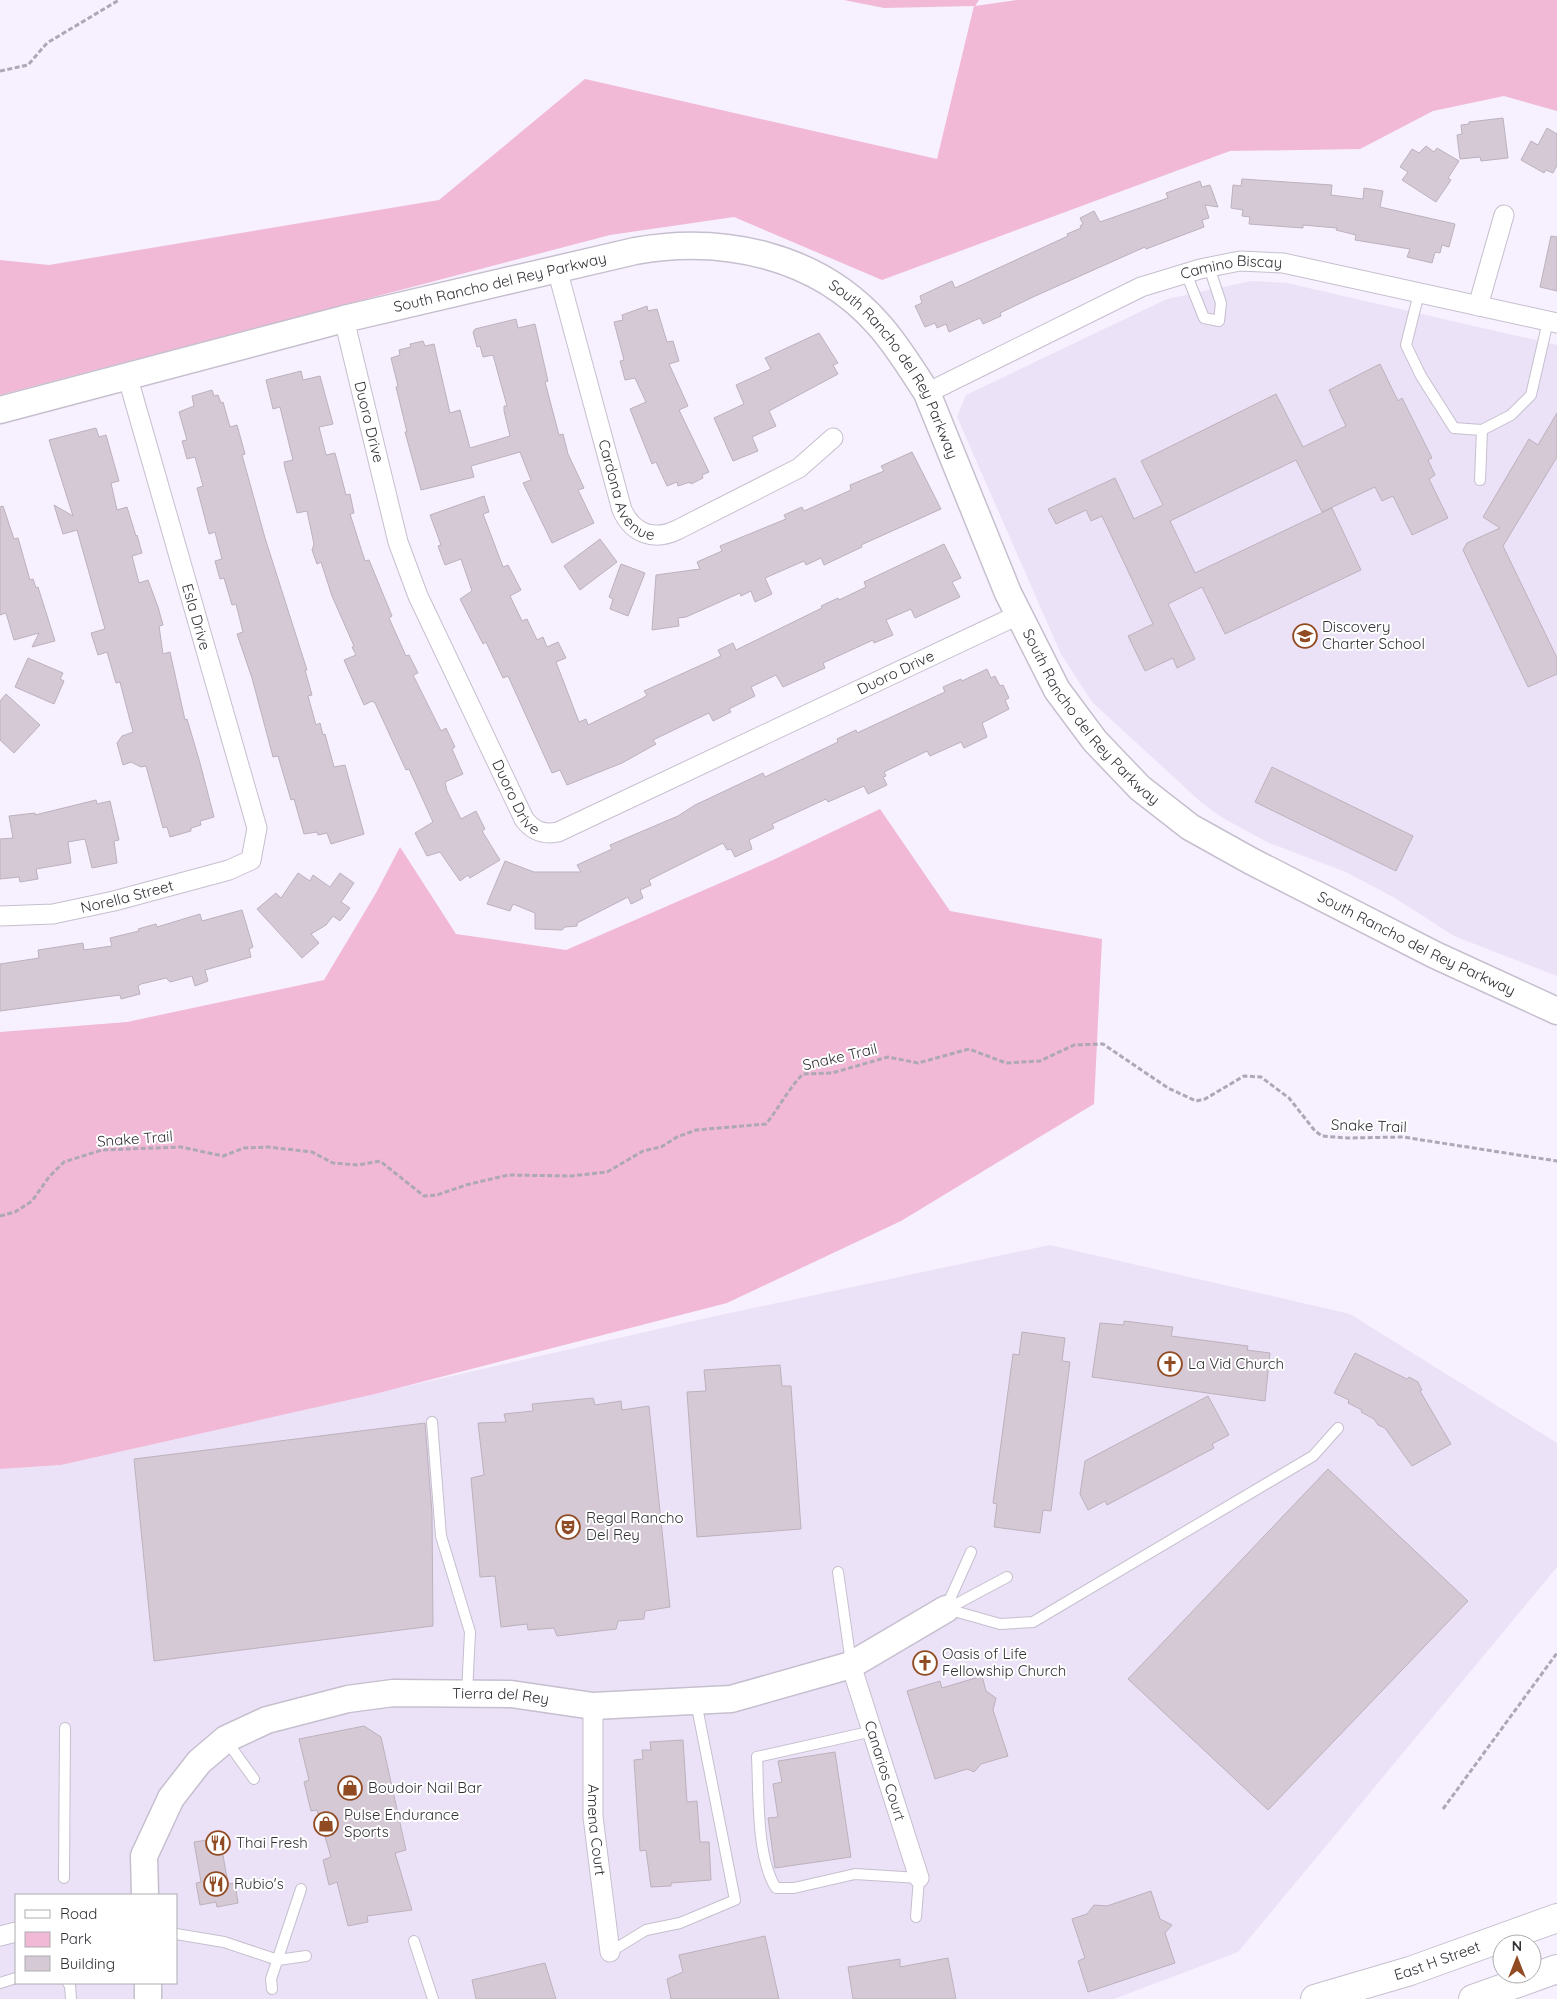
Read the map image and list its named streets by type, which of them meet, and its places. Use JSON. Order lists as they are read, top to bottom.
{
  "streets": {
    "main road": ["East H Street"],
    "street": [
      "Camino Biscay",
      "South Rancho del Rey Parkway",
      "Duoro Drive",
      "Cardona Avenue",
      "Esla Drive",
      "Norella Street",
      "Tierra del Rey",
      "Canarios Court",
      "Amena Court"
    ],
    "path": ["Snake Trail"]
  },
  "crossings": [
    ["Camino Biscay", "South Rancho del Rey Parkway"],
    ["South Rancho del Rey Parkway", "Duoro Drive"],
    ["South Rancho del Rey Parkway", "Cardona Avenue"],
    ["South Rancho del Rey Parkway", "Esla Drive"],
    ["Esla Drive", "Norella Street"],
    ["Tierra del Rey", "Canarios Court"],
    ["Tierra del Rey", "Amena Court"]
  ],
  "places": {
    "school or university": ["Discovery Charter School"],
    "church": ["La Vid Church", "Oasis of Life Fellowship Church"],
    "theatre": ["Regal Rancho Del Rey"],
    "shop": ["Boudoir Nail Bar", "Pulse Endurance Sports"],
    "restaurant": ["Thai Fresh", "Rubio's"]
  },
  "legend": ["Road", "Park", "Building"],
  "north": "top"
}
